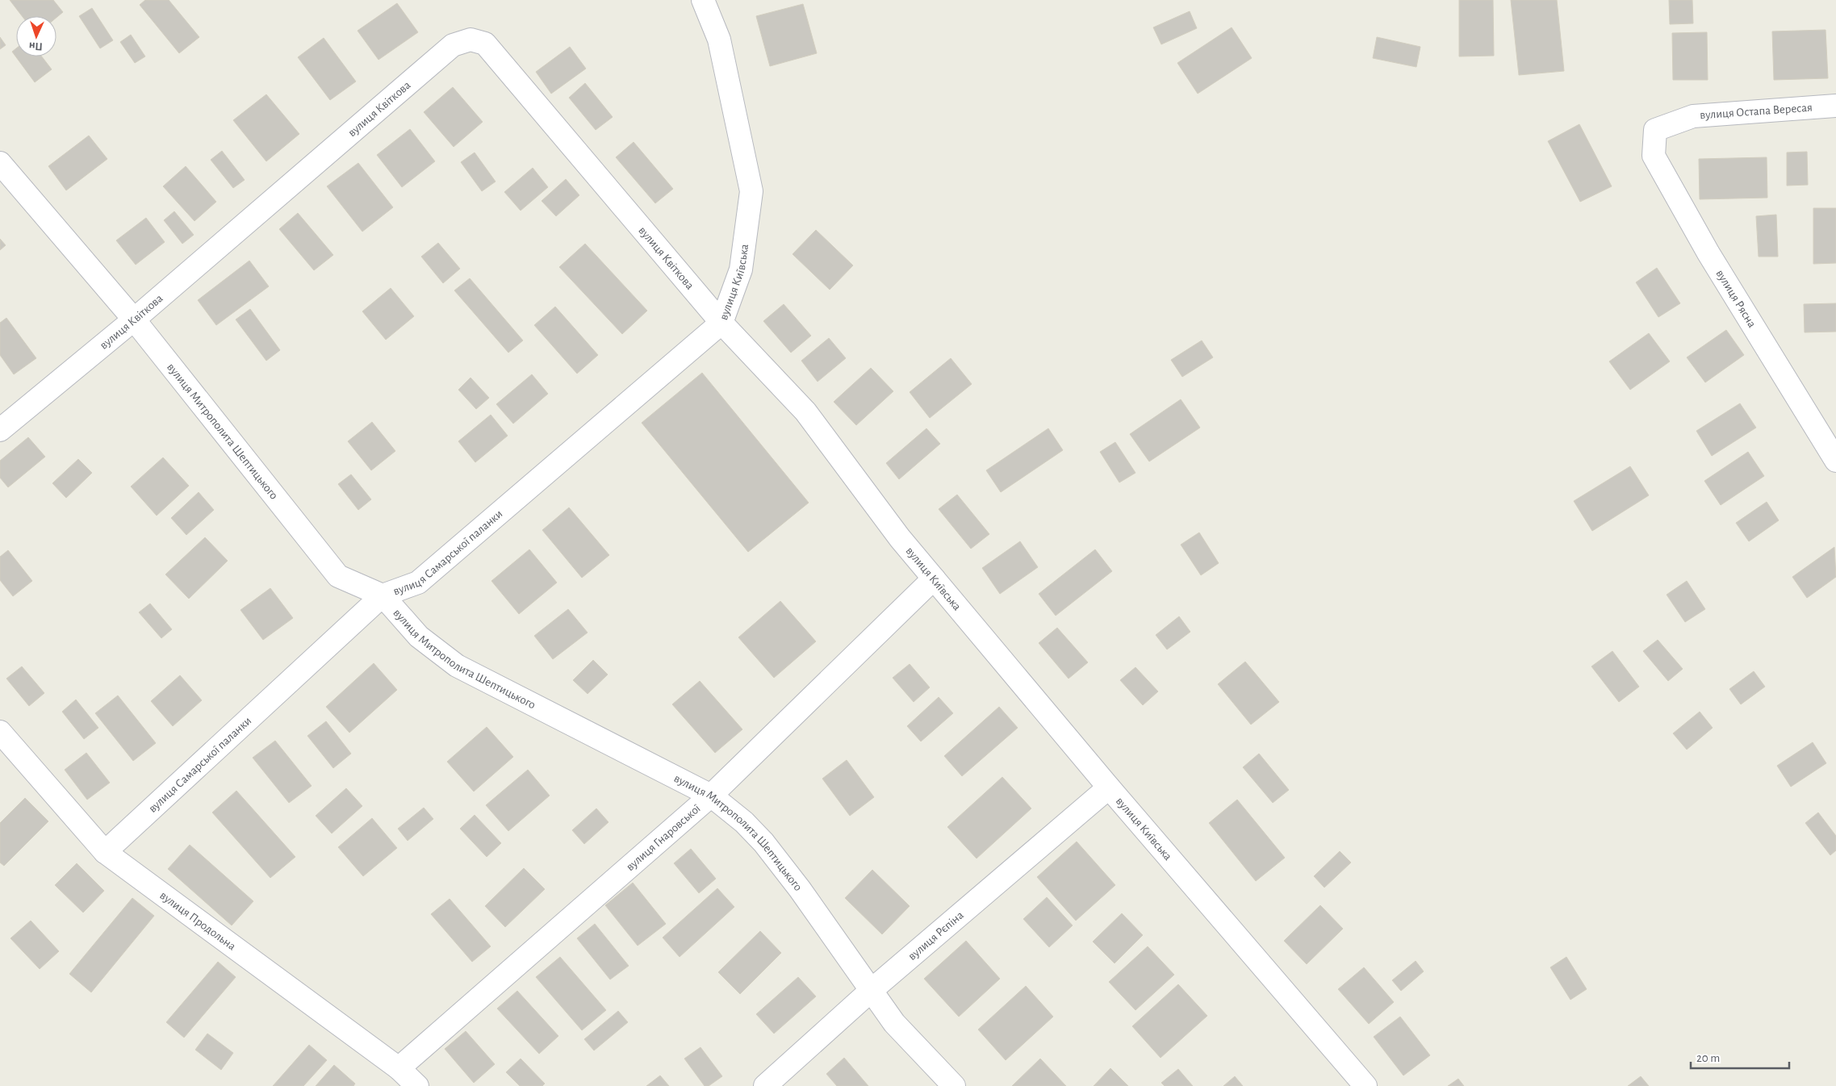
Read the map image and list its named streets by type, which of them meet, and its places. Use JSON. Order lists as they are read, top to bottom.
{
  "streets": {
    "street": [
      "вулиця Квіткова",
      "вулиця Остапа Вересая",
      "вулиця Київська",
      "вулиця Рясна",
      "вулиця Митрополита Шептицького",
      "вулиця Самарської паланки",
      "вулиця Гнаровської",
      "вулиця Продольна",
      "вулиця Рєпіна"
    ]
  },
  "crossings": [
    ["вулиця Квіткова", "вулиця Київська"],
    ["вулиця Квіткова", "вулиця Митрополита Шептицького"],
    ["вулиця Квіткова", "вулиця Самарської паланки"],
    ["вулиця Остапа Вересая", "вулиця Рясна"],
    ["вулиця Київська", "вулиця Самарської паланки"],
    ["вулиця Київська", "вулиця Гнаровської"],
    ["вулиця Київська", "вулиця Рєпіна"],
    ["вулиця Митрополита Шептицького", "вулиця Самарської паланки"],
    ["вулиця Митрополита Шептицького", "вулиця Гнаровської"],
    ["вулиця Митрополита Шептицького", "вулиця Рєпіна"],
    ["вулиця Самарської паланки", "вулиця Продольна"],
    ["вулиця Гнаровської", "вулиця Продольна"]
  ],
  "scale_bar": "20 m",
  "north": "bottom"
}
